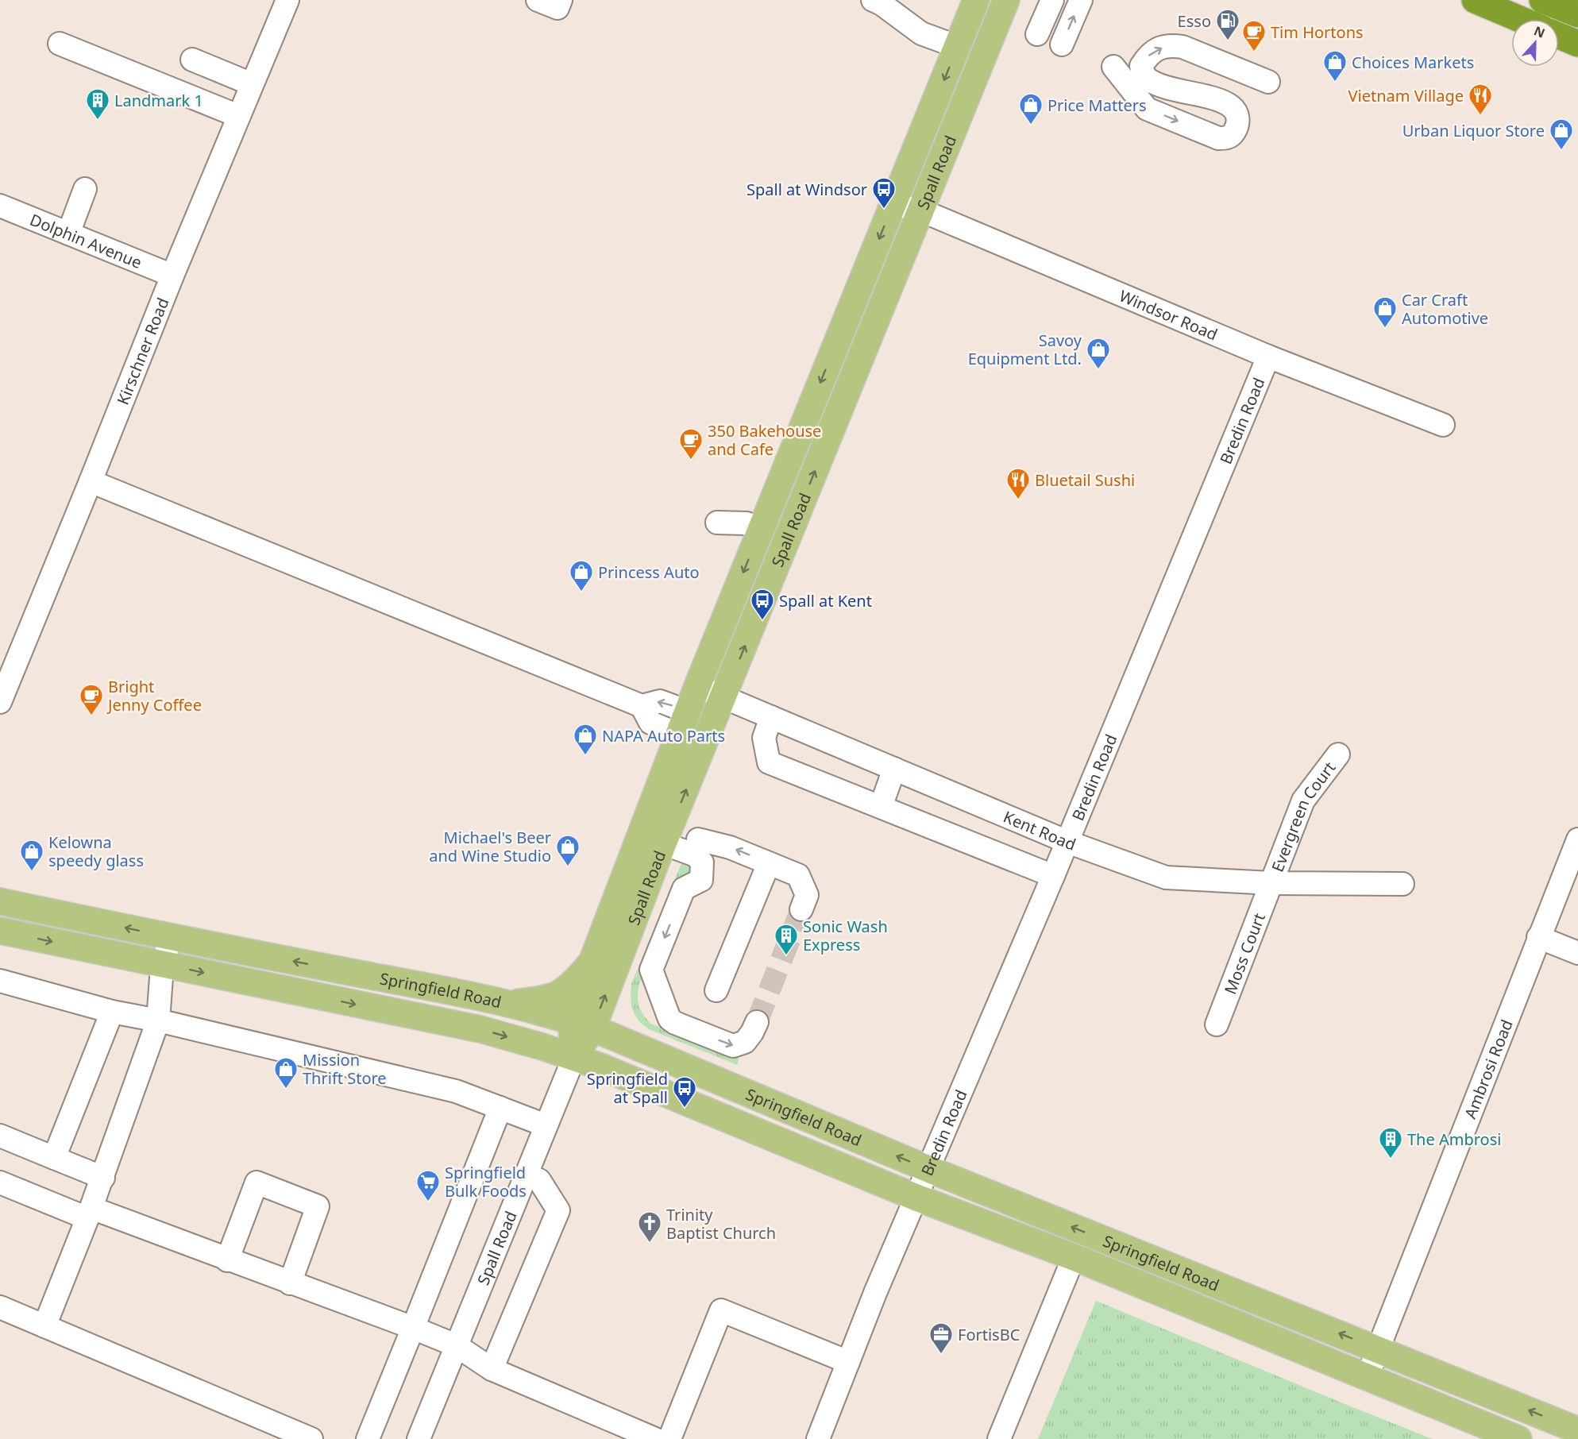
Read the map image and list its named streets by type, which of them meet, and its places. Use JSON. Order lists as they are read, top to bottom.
{
  "streets": {
    "main road": ["Spall Road", "Springfield Road"],
    "street": [
      "Dolphin Avenue",
      "Windsor Road",
      "Kirschner Road",
      "Bredin Road",
      "Evergreen Court",
      "Kent Road",
      "Moss Court",
      "Ambrosi Road"
    ]
  },
  "crossings": [
    ["Spall Road", "Windsor Road"],
    ["Spall Road", "Kent Road"],
    ["Spall Road", "Springfield Road"],
    ["Dolphin Avenue", "Kirschner Road"],
    ["Windsor Road", "Bredin Road"],
    ["Bredin Road", "Kent Road"],
    ["Bredin Road", "Springfield Road"],
    ["Evergreen Court", "Kent Road"],
    ["Evergreen Court", "Moss Court"],
    ["Kent Road", "Moss Court"],
    ["Springfield Road", "Ambrosi Road"]
  ],
  "places": {
    "fuel station": ["Esso"],
    "cafe": ["Tim Hortons", "350 Bakehouse and Cafe", "Bright Jenny Coffee"],
    "shop": [
      "Choices Markets",
      "Price Matters",
      "Urban Liquor Store",
      "Car Craft Automotive",
      "Savoy Equipment Ltd.",
      "Princess Auto",
      "NAPA Auto Parts",
      "Michael's Beer and Wine Studio",
      "Kelowna speedy glass",
      "Mission Thrift Store"
    ],
    "restaurant": ["Vietnam Village", "Bluetail Sushi"],
    "building": ["Landmark 1", "Sonic Wash Express", "The Ambrosi"],
    "bus stop": ["Spall at Windsor", "Spall at Kent", "Springfield at Spall"],
    "supermarket": ["Springfield Bulk Foods"],
    "church": ["Trinity Baptist Church"],
    "office": ["FortisBC"]
  },
  "north": "top"
}
